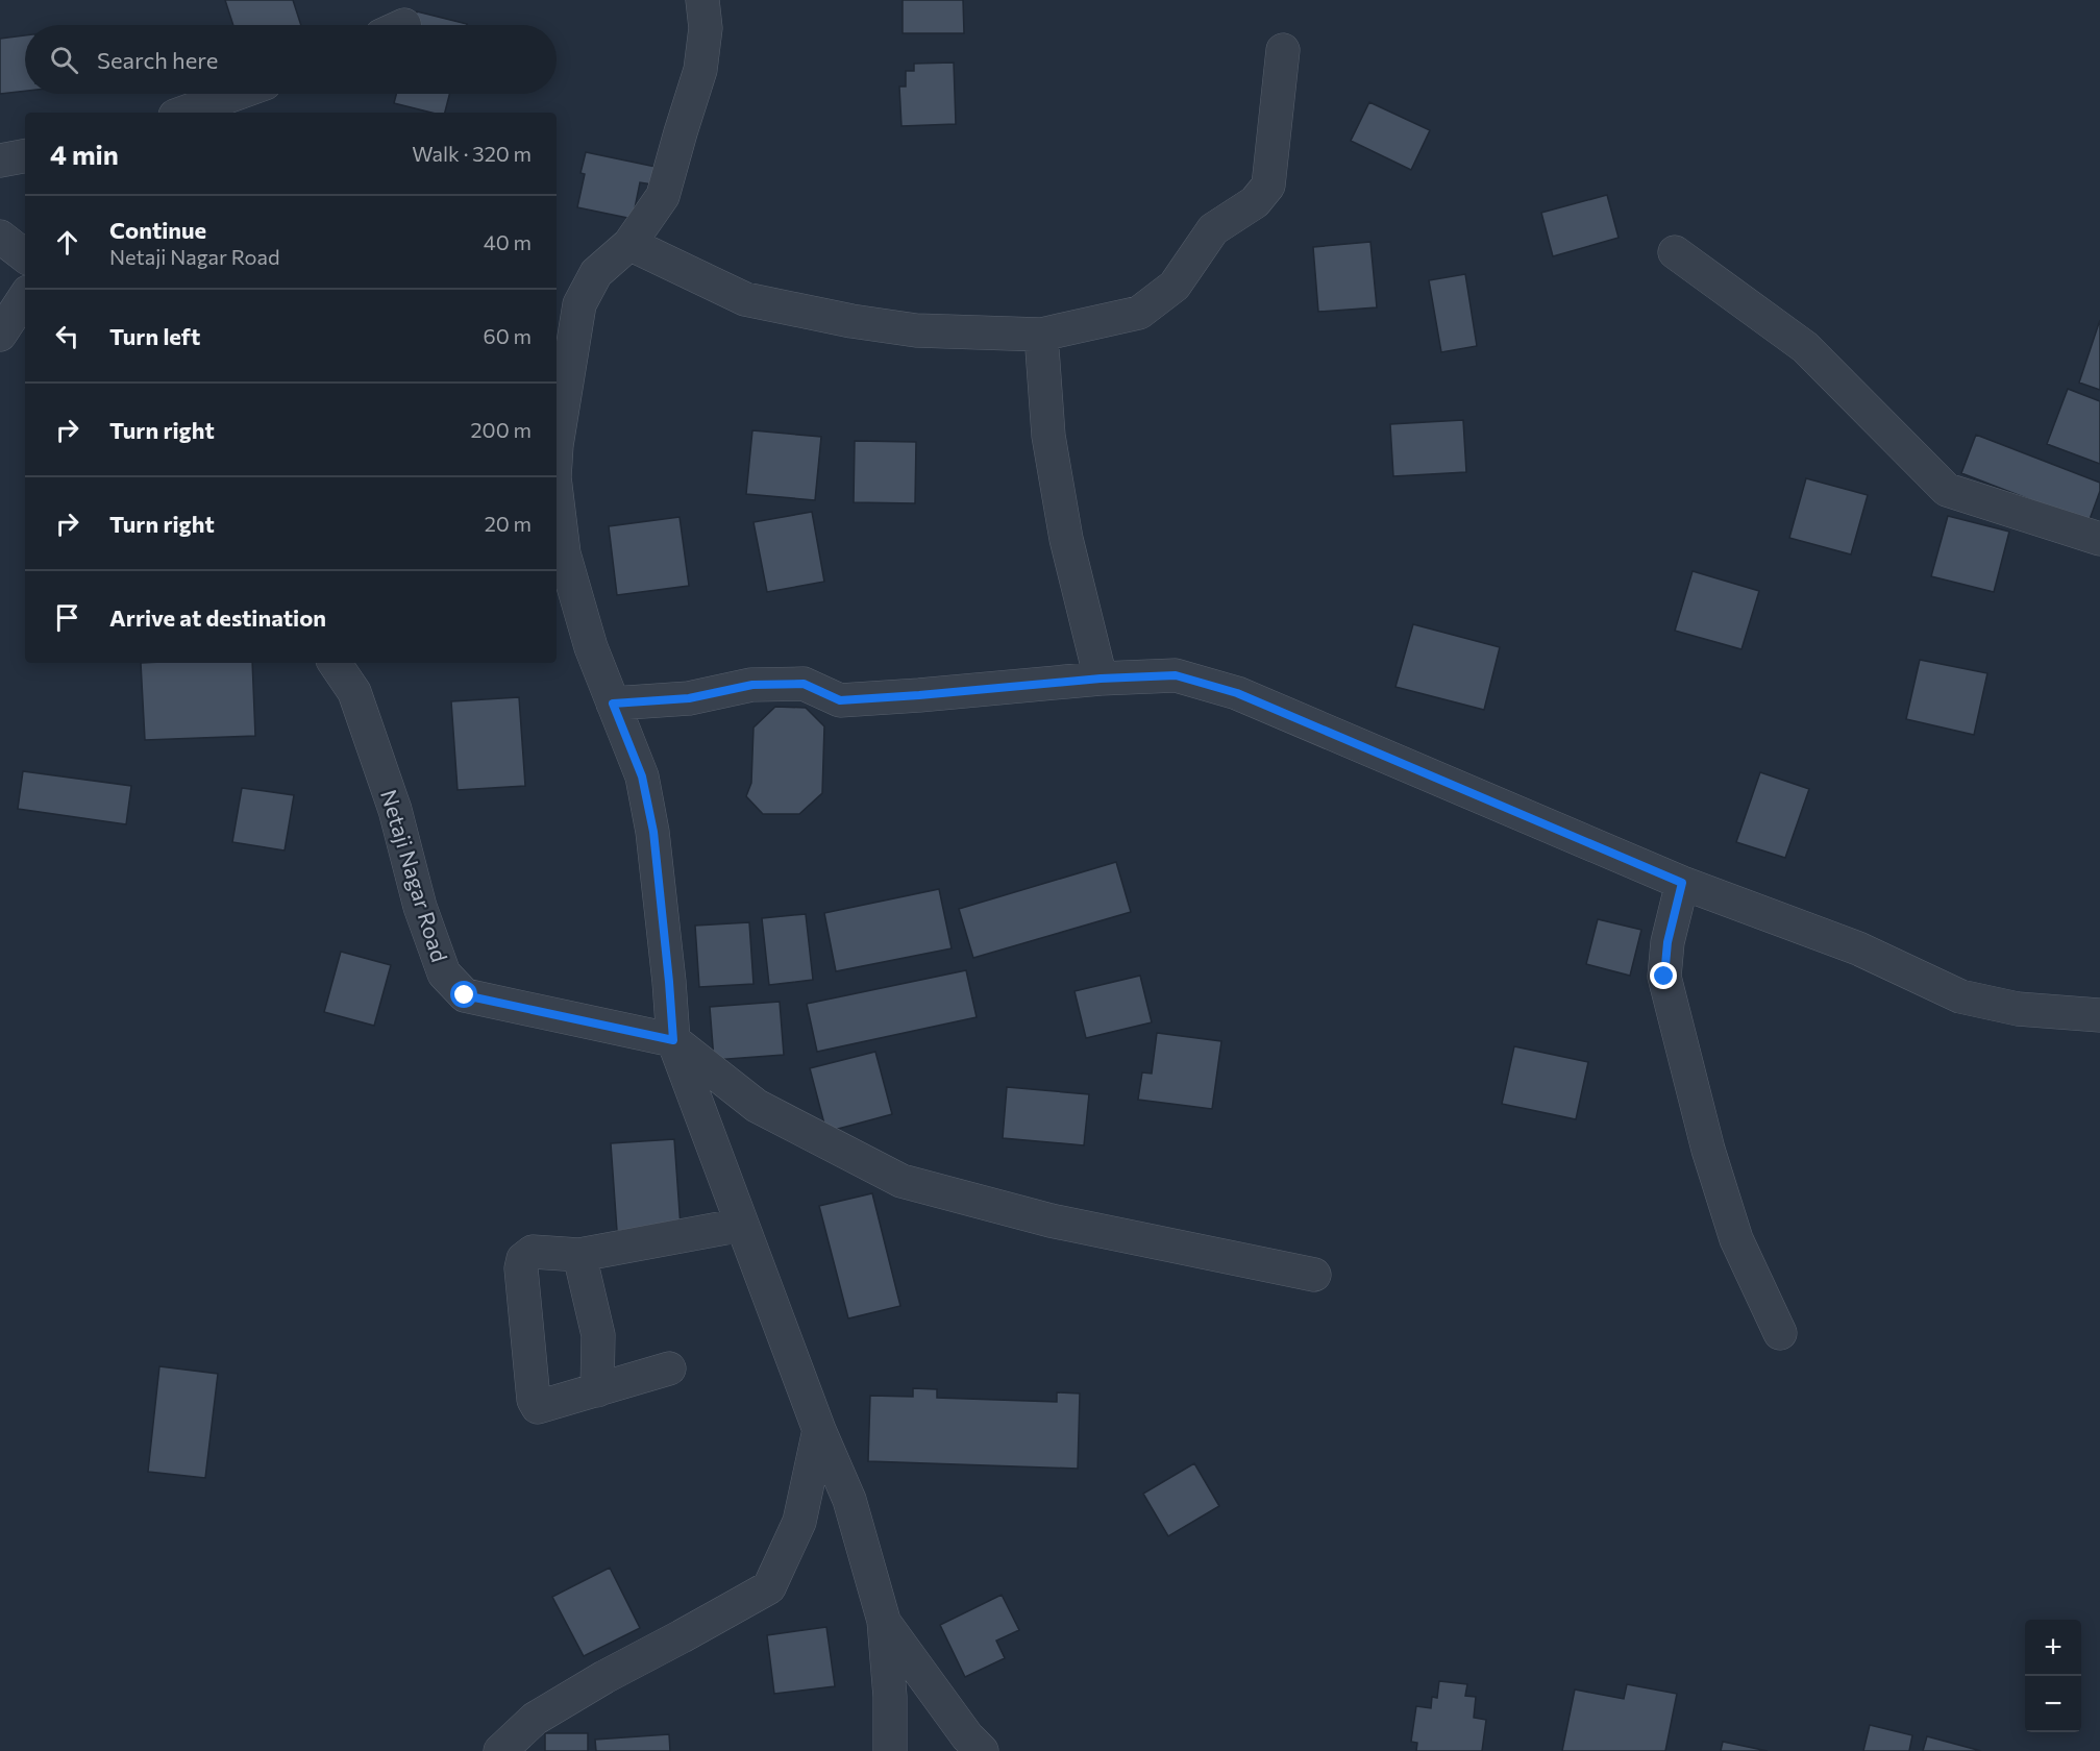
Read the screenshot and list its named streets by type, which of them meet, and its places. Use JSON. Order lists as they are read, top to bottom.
{
  "streets": {
    "street": ["Netaji Nagar Road"]
  },
  "page": {
    "search": "Search here",
    "heading": ["4 min", "Walk · 320 m"],
    "list": [
      ["Continue", "Netaji Nagar Road", "40 m"],
      ["Turn left", "60 m"],
      ["Turn right", "200 m"],
      ["Turn right", "20 m"],
      "Arrive at destination"
    ],
    "map_buttons": ["+", "−"]
  }
}
